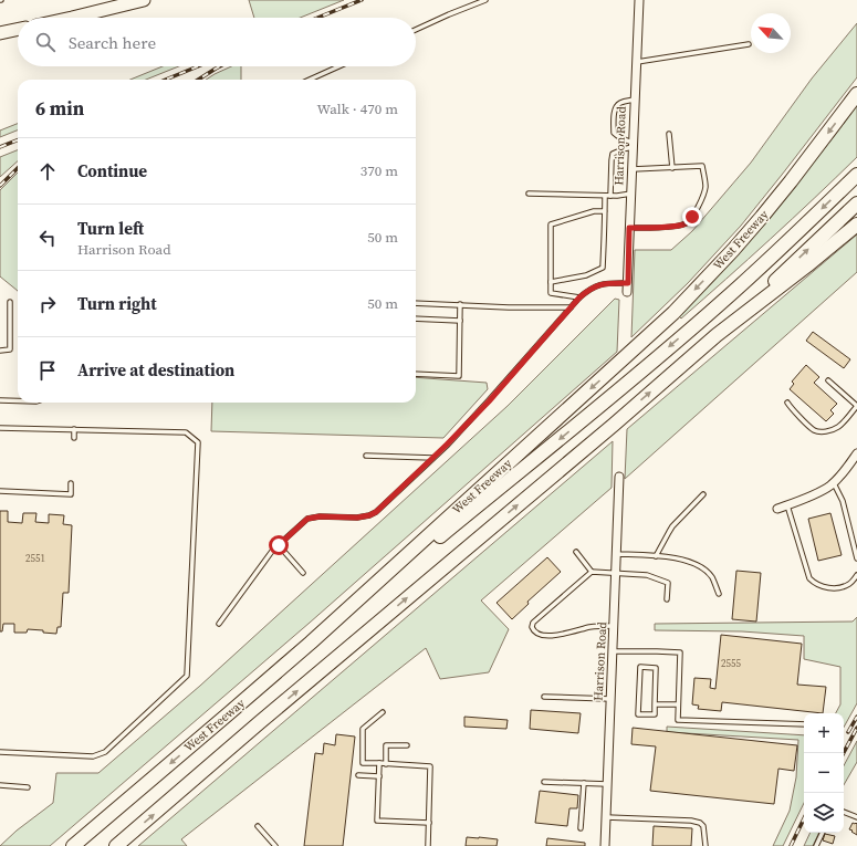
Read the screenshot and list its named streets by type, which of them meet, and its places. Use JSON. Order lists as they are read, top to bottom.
{
  "streets": {
    "highway": ["West Freeway"],
    "street": ["Harrison Road"]
  },
  "house_numbers": ["2551", "2555"],
  "north": "top left",
  "page": {
    "search": "Search here",
    "heading": ["6 min", "Walk · 470 m"],
    "list": [
      ["Continue", "370 m"],
      ["Turn left", "Harrison Road", "50 m"],
      ["Turn right", "50 m"],
      "Arrive at destination"
    ],
    "map_buttons": ["+", "−"]
  }
}
